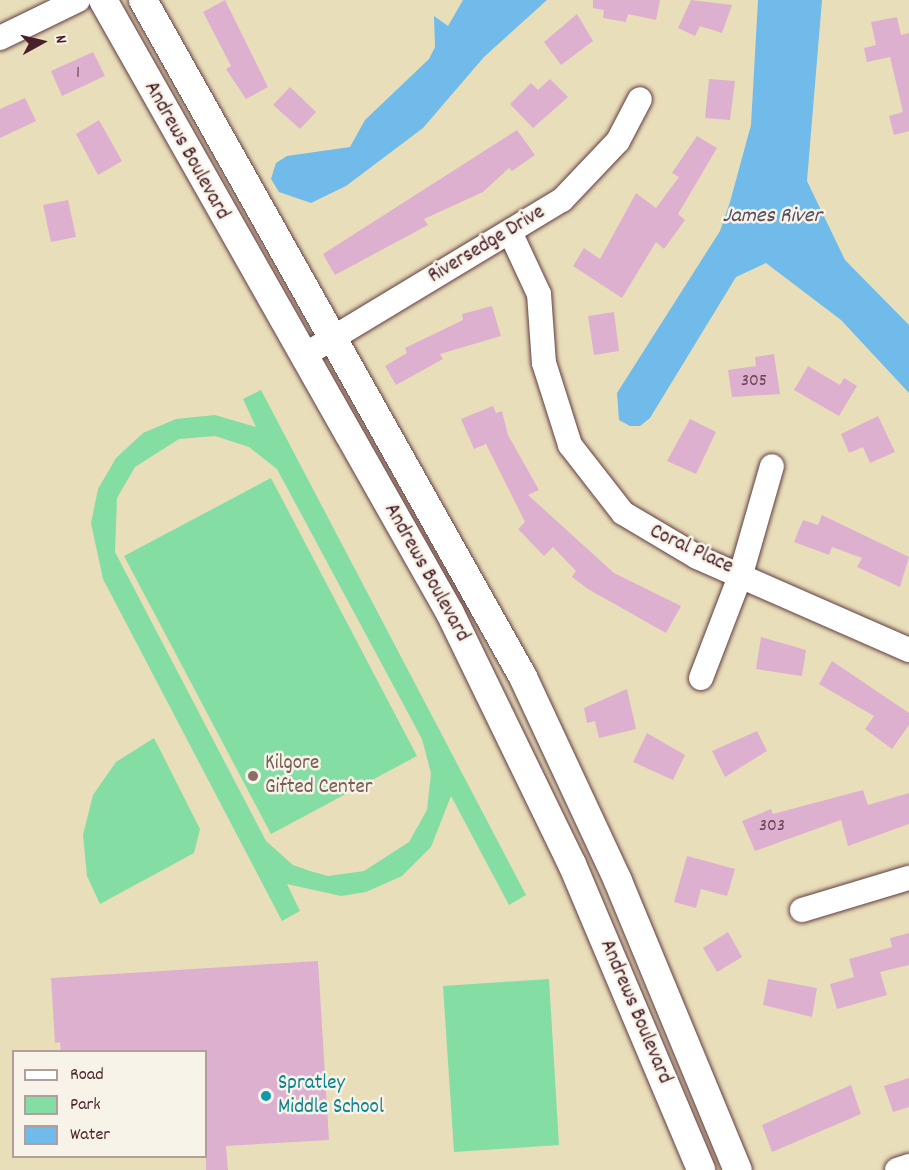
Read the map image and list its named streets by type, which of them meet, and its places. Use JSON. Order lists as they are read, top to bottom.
{
  "streets": {
    "street": ["Andrews Boulevard", "Riversedge Drive", "Coral Place"]
  },
  "crossings": [
    ["Andrews Boulevard", "Riversedge Drive"],
    ["Riversedge Drive", "Coral Place"]
  ],
  "water": ["James River"],
  "places": ["Kilgore Gifted Center", "Spratley Middle School"],
  "house_numbers": ["1", "305", "303"],
  "legend": ["Road", "Park", "Water"],
  "north": "right"
}
